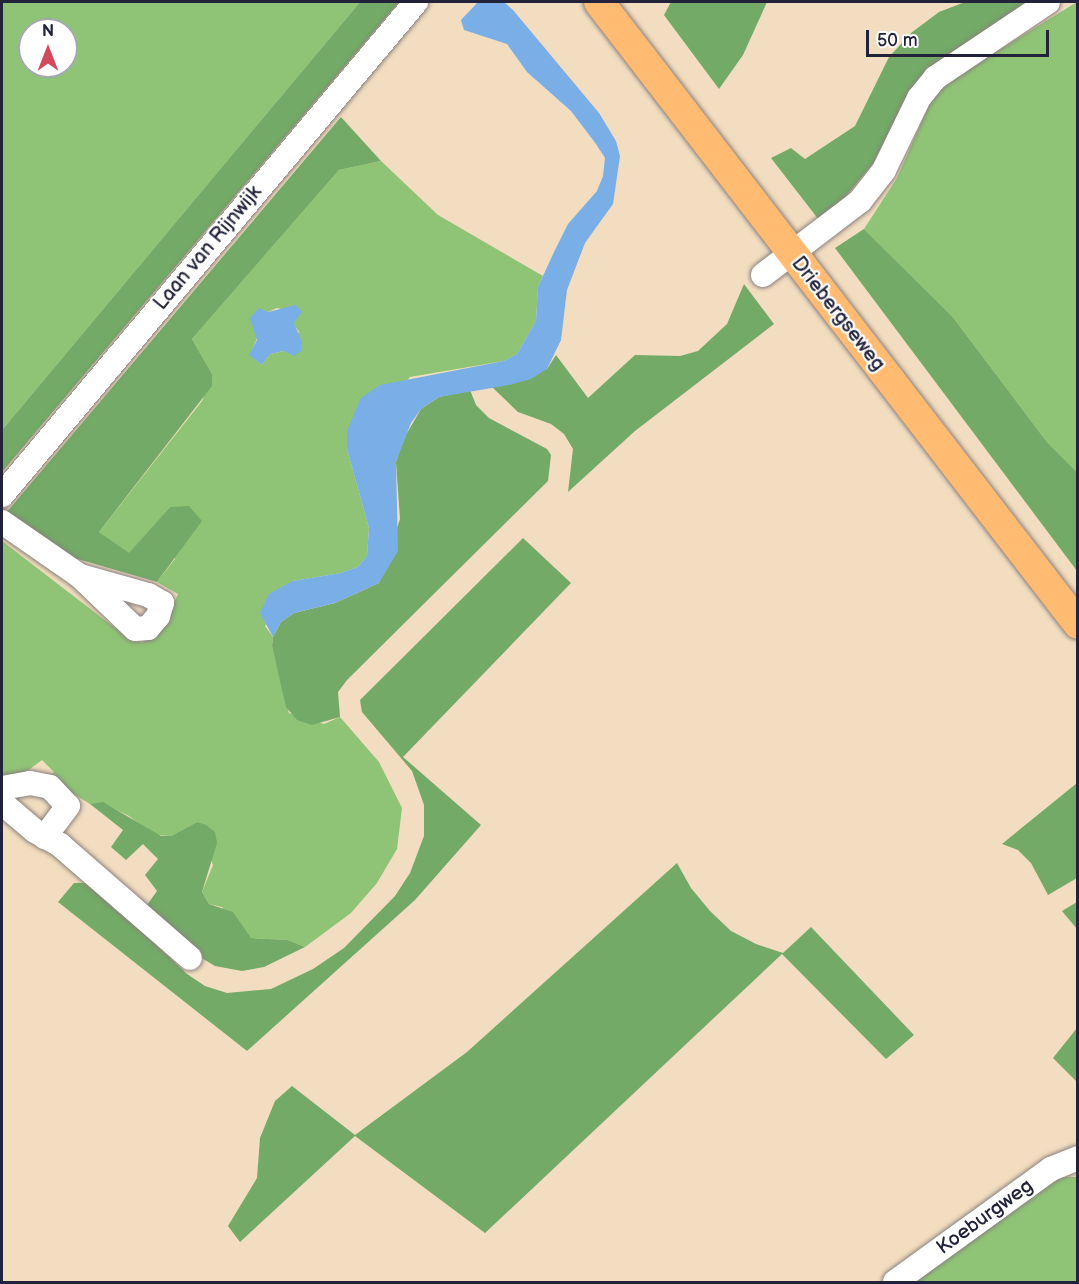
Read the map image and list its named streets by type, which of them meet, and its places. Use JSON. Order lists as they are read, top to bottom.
{
  "streets": {
    "main road": ["Driebergseweg"],
    "street": ["Laan van Rijnwijk", "Koeburgweg"]
  },
  "scale_bar": "50 m",
  "north": "top"
}
